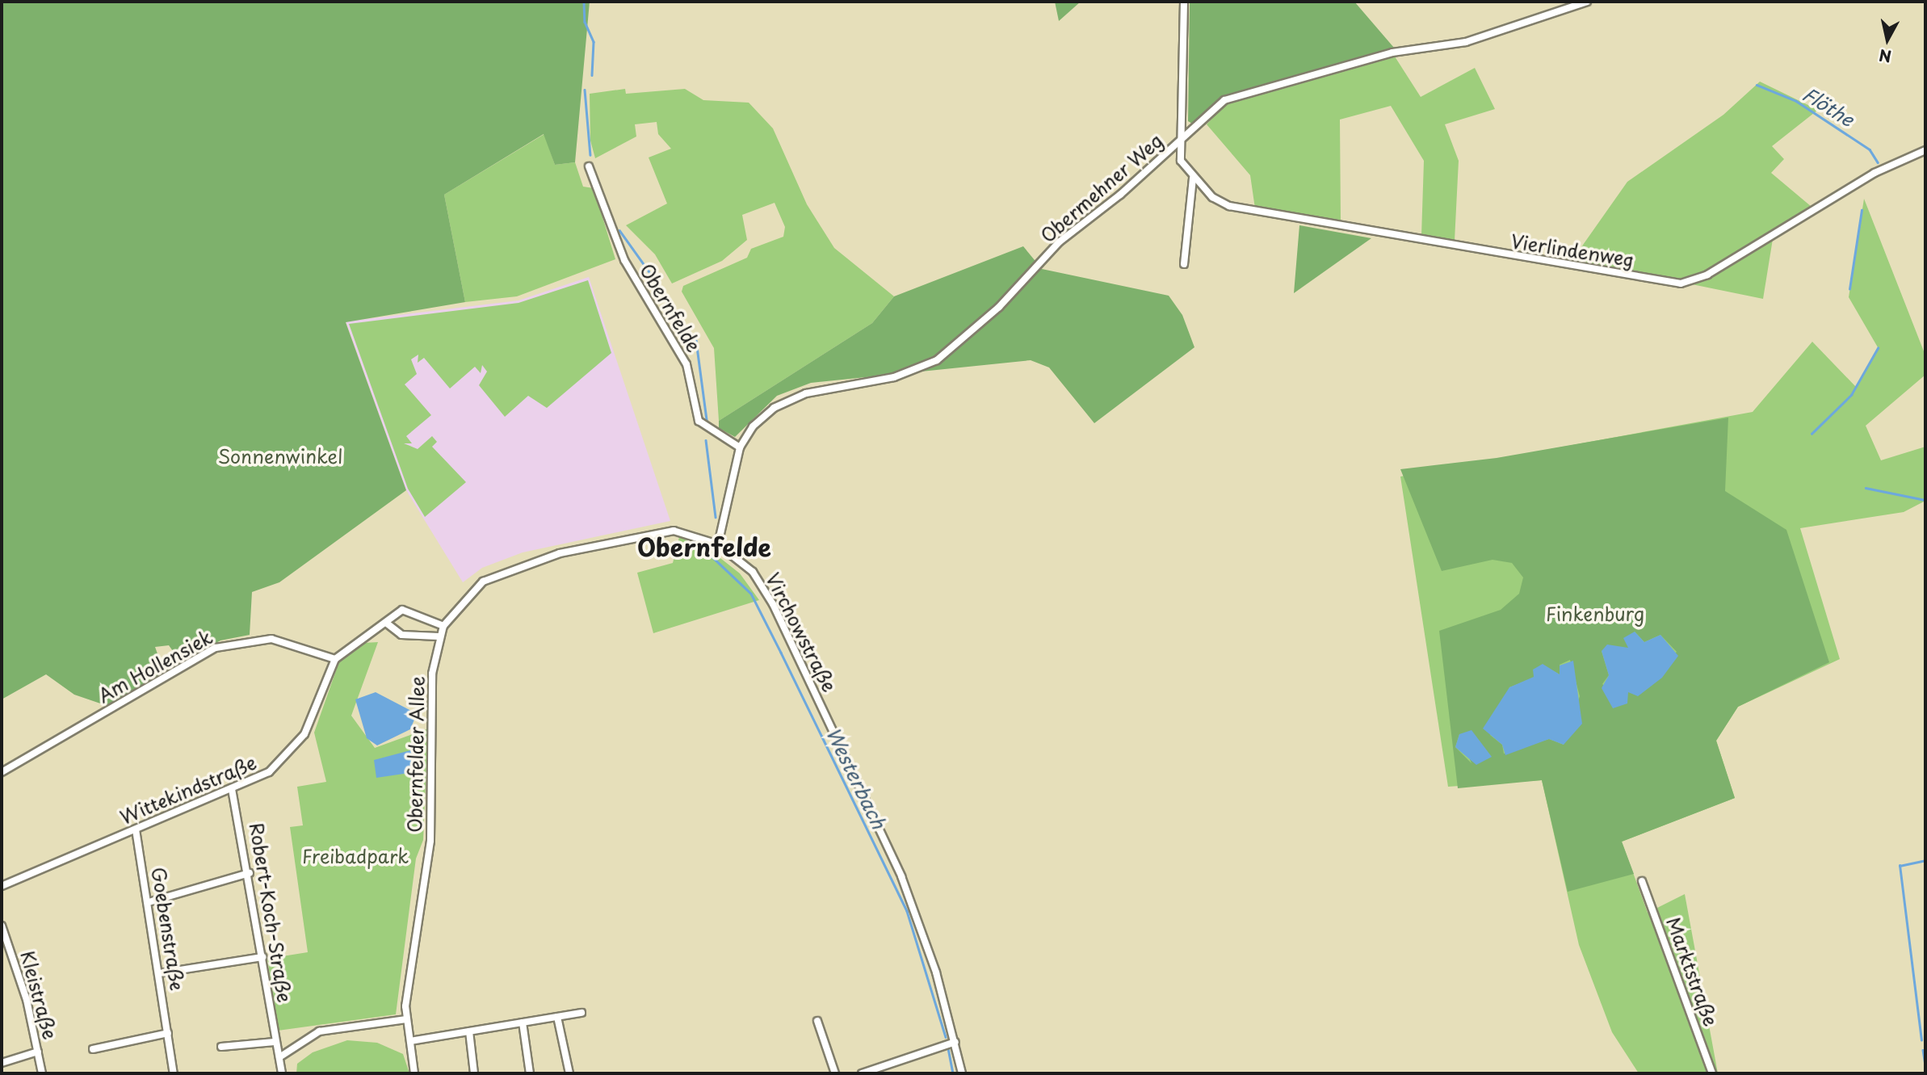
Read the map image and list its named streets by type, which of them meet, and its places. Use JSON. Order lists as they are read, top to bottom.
{
  "streets": {
    "street": [
      "Obermehner Weg",
      "Vierlindenweg",
      "Obernfelde",
      "Virchowstraße",
      "Am Hollensiek",
      "Obernfelder Allee",
      "Wittekindstraße",
      "Robert-Koch-Straße",
      "Goebenstraße",
      "Marktstraße",
      "Kleistraße"
    ]
  },
  "crossings": [
    ["Obermehner Weg", "Vierlindenweg"],
    ["Obermehner Weg", "Obernfelde"],
    ["Obermehner Weg", "Virchowstraße"],
    ["Virchowstraße", "Obernfelder Allee"],
    ["Am Hollensiek", "Wittekindstraße"],
    ["Wittekindstraße", "Robert-Koch-Straße"],
    ["Wittekindstraße", "Goebenstraße"]
  ],
  "districts": ["Obernfelde"],
  "water": ["Flöthe", "Westerbach"],
  "parks": ["Sonnenwinkel", "Finkenburg", "Freibadpark"],
  "north": "bottom"
}
